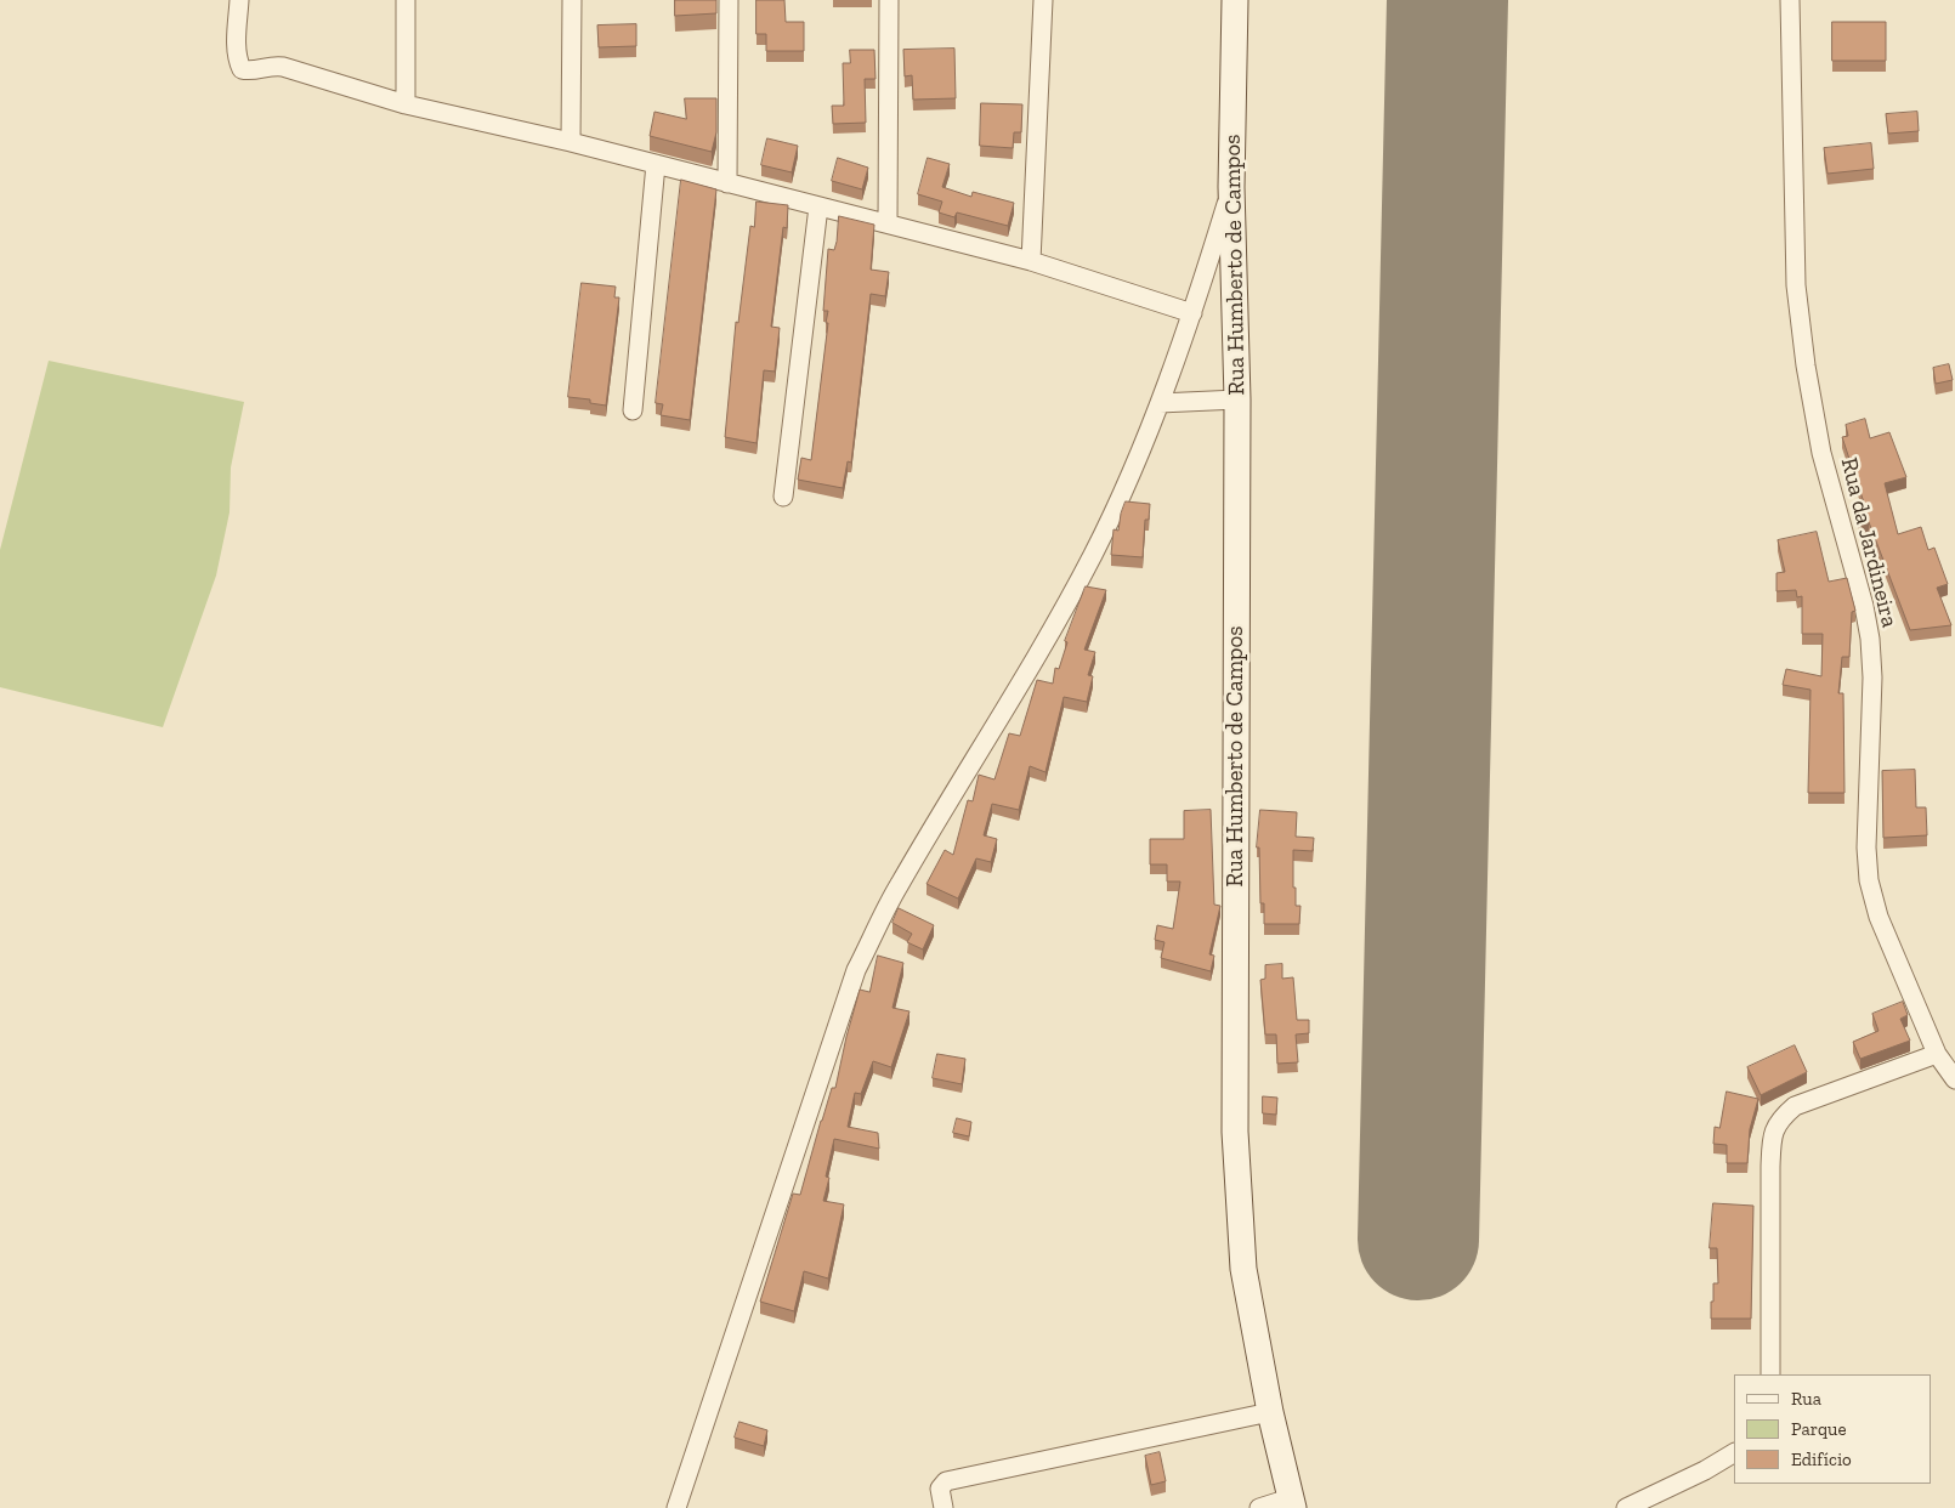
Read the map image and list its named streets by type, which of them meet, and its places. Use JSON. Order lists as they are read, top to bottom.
{
  "streets": {
    "street": ["Rua Humberto de Campos", "Rua da Jardineira"]
  },
  "legend": ["Rua", "Parque", "Edifício"]
}
